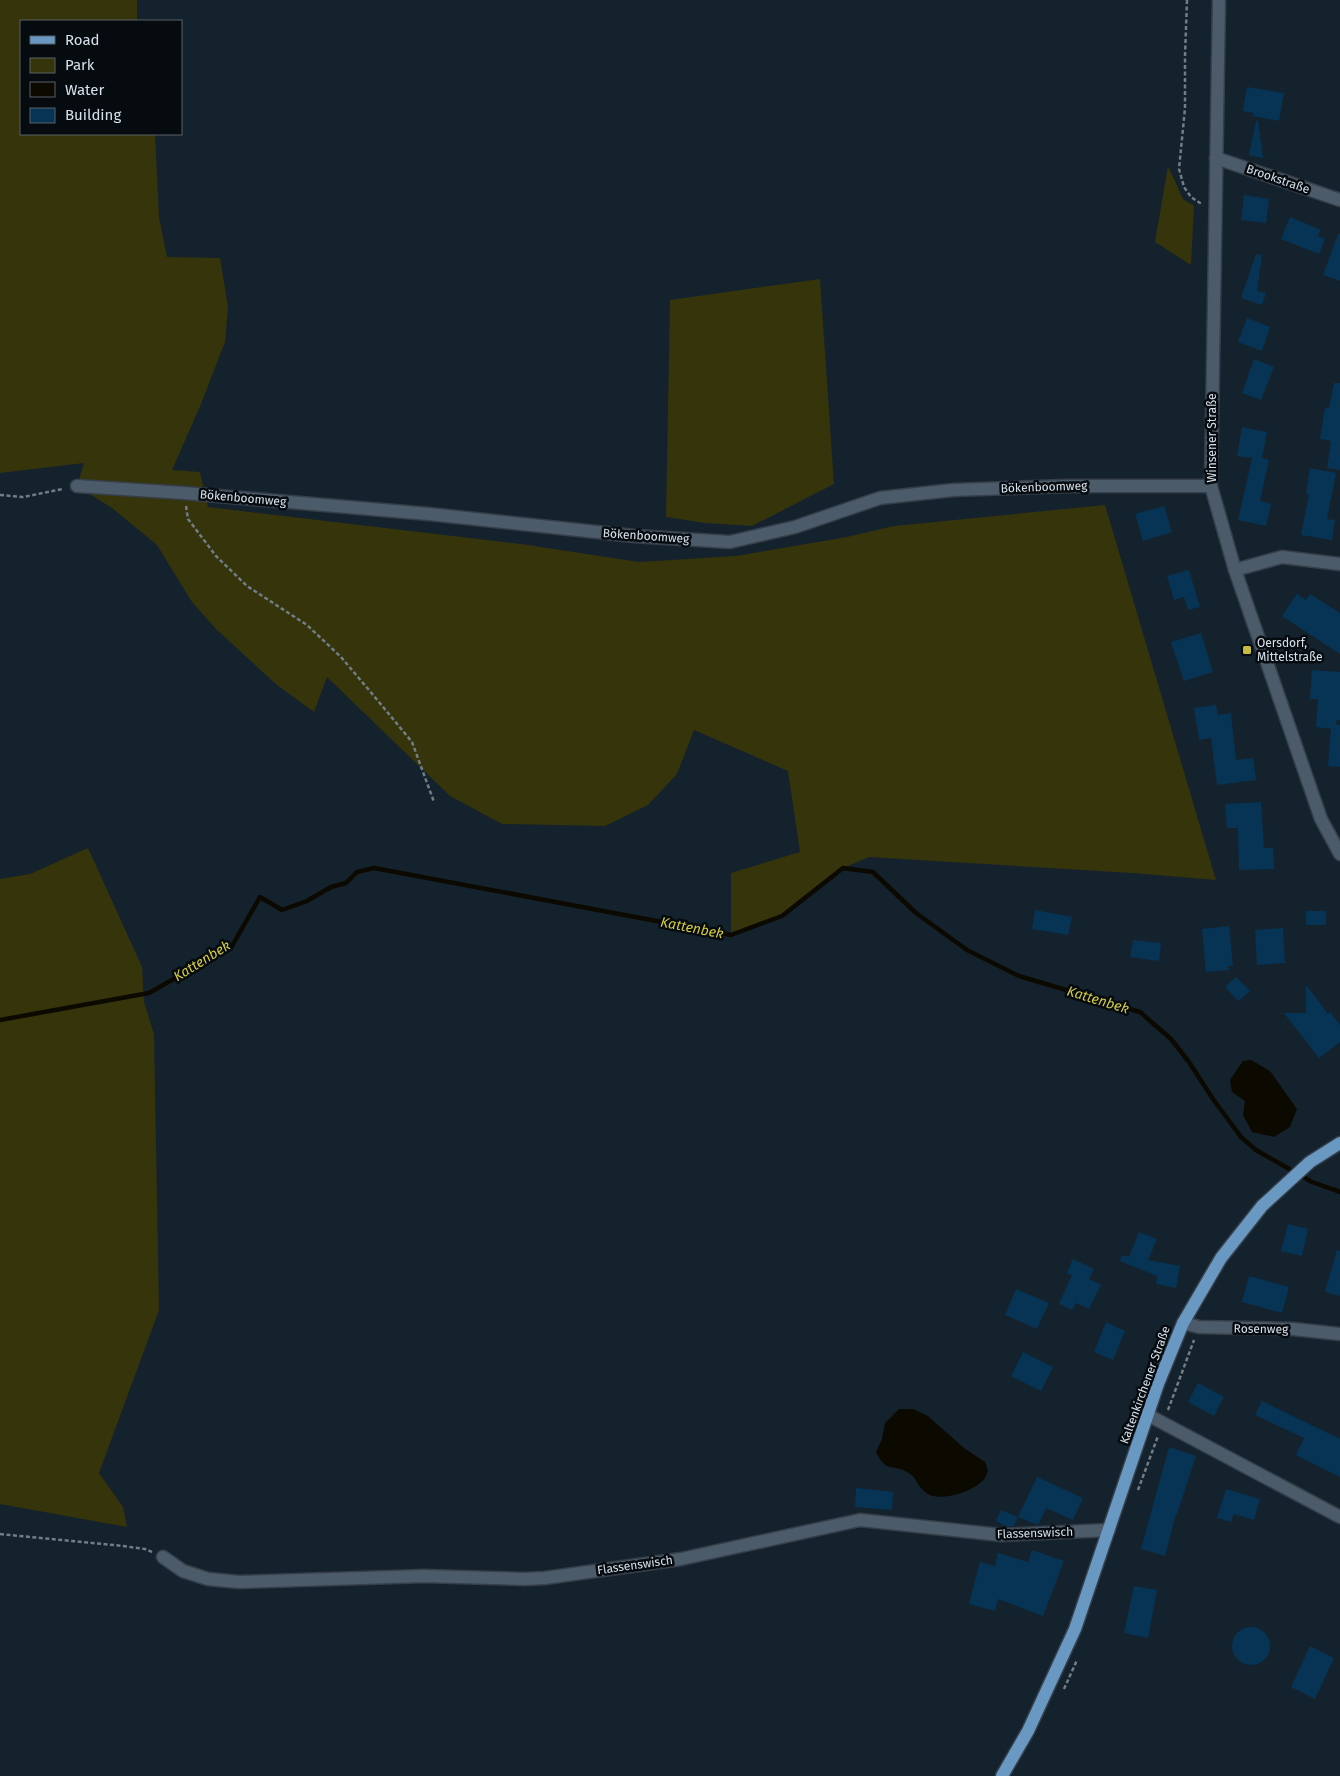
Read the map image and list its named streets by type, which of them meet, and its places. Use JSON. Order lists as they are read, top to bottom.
{
  "streets": {
    "main road": ["Kaltenkirchener Straße"],
    "street": [
      "Brookstraße",
      "Winsener Straße",
      "Bökenboomweg",
      "Rosenweg",
      "Flassenswisch"
    ]
  },
  "crossings": [
    ["Brookstraße", "Winsener Straße"],
    ["Winsener Straße", "Bökenboomweg"],
    ["Rosenweg", "Kaltenkirchener Straße"],
    ["Kaltenkirchener Straße", "Flassenswisch"]
  ],
  "water": ["Kattenbek"],
  "places": {
    "transit": ["Oersdorf, Mittelstraße"]
  },
  "legend": [
    "Road",
    "Park",
    "Water",
    "Building"
  ]
}
